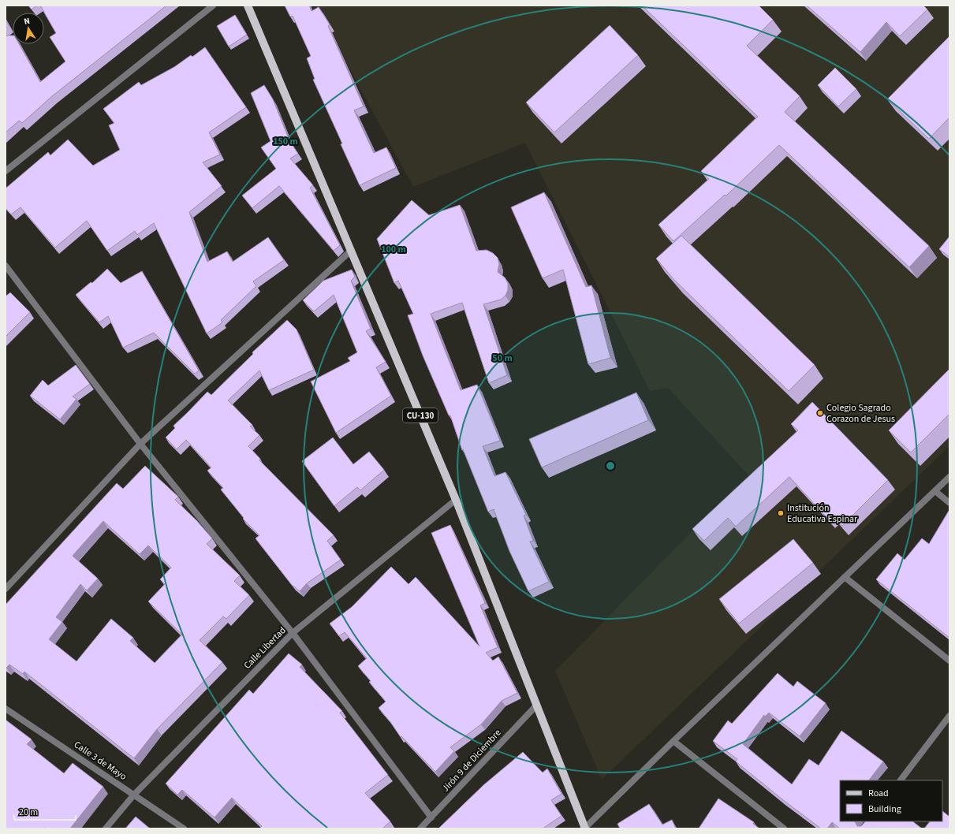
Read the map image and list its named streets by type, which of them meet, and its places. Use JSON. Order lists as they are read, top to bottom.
{
  "streets": {
    "main road": ["CU-130"],
    "street": ["Calle Libertad", "Calle 3 de Mayo", "Jirón 9 de Diciembre"]
  },
  "crossings": [
    ["CU-130", "Calle Libertad"],
    ["CU-130", "Jirón 9 de Diciembre"],
    ["Calle Libertad", "Calle 3 de Mayo"]
  ],
  "places": ["Colegio Sagrado Corazon de Jesus", "Institución Educativa Espinar"],
  "legend": ["Road", "Building"],
  "scale_bar": "20 m",
  "north": "top",
  "rings": ["150 m", "100 m", "50 m"]
}
